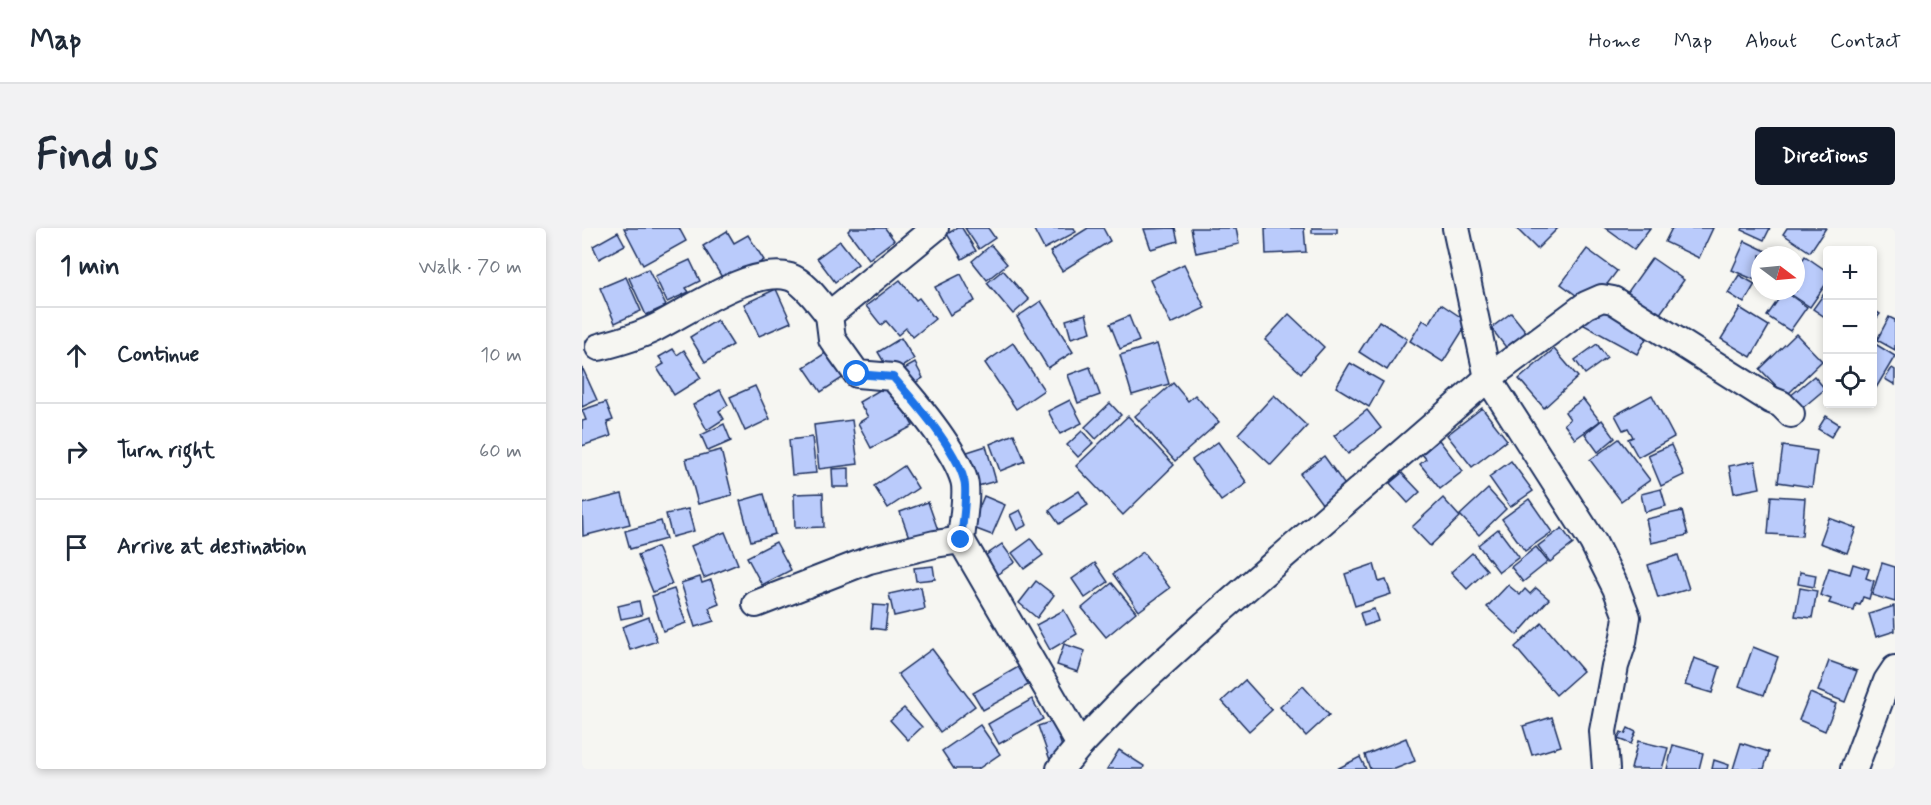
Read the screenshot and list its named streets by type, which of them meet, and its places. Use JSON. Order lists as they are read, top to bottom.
{
  "north": "right",
  "page": {
    "header": "Map",
    "nav": [
      "Home",
      "Map",
      "About",
      "Contact"
    ],
    "buttons": "Directions",
    "title": "Find us",
    "heading": ["1 min", "Walk · 70 m"],
    "map_buttons": ["+", "−"],
    "list": [
      ["Continue", "10 m"],
      ["Turn right", "60 m"],
      "Arrive at destination"
    ]
  }
}
